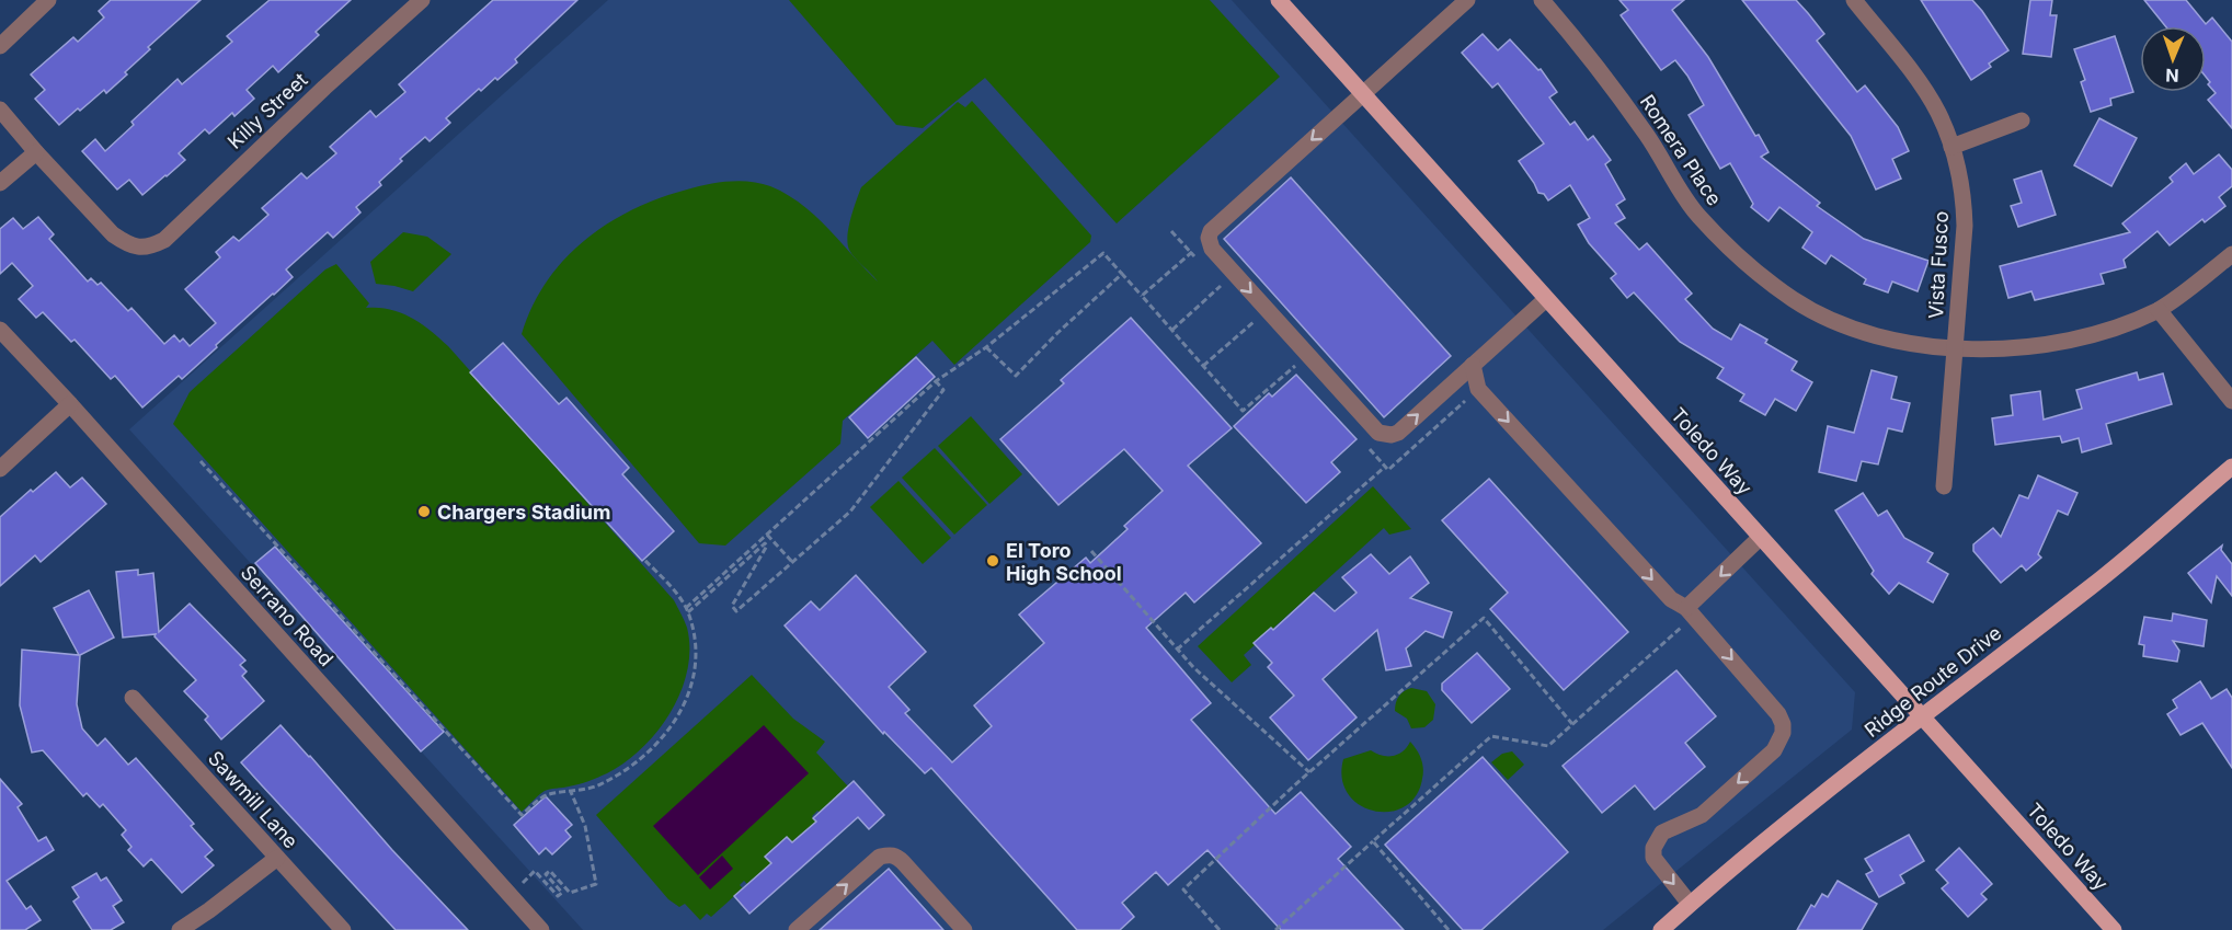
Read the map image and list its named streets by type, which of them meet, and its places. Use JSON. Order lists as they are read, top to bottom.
{
  "streets": {
    "main road": ["Toledo Way", "Ridge Route Drive"],
    "street": [
      "Killy Street",
      "Romera Place",
      "Vista Fusco",
      "Serrano Road",
      "Sawmill Lane"
    ]
  },
  "crossings": [
    ["Romera Place", "Vista Fusco"],
    ["Toledo Way", "Ridge Route Drive"]
  ],
  "places": ["Chargers Stadium", "El Toro High School"],
  "north": "bottom"
}
